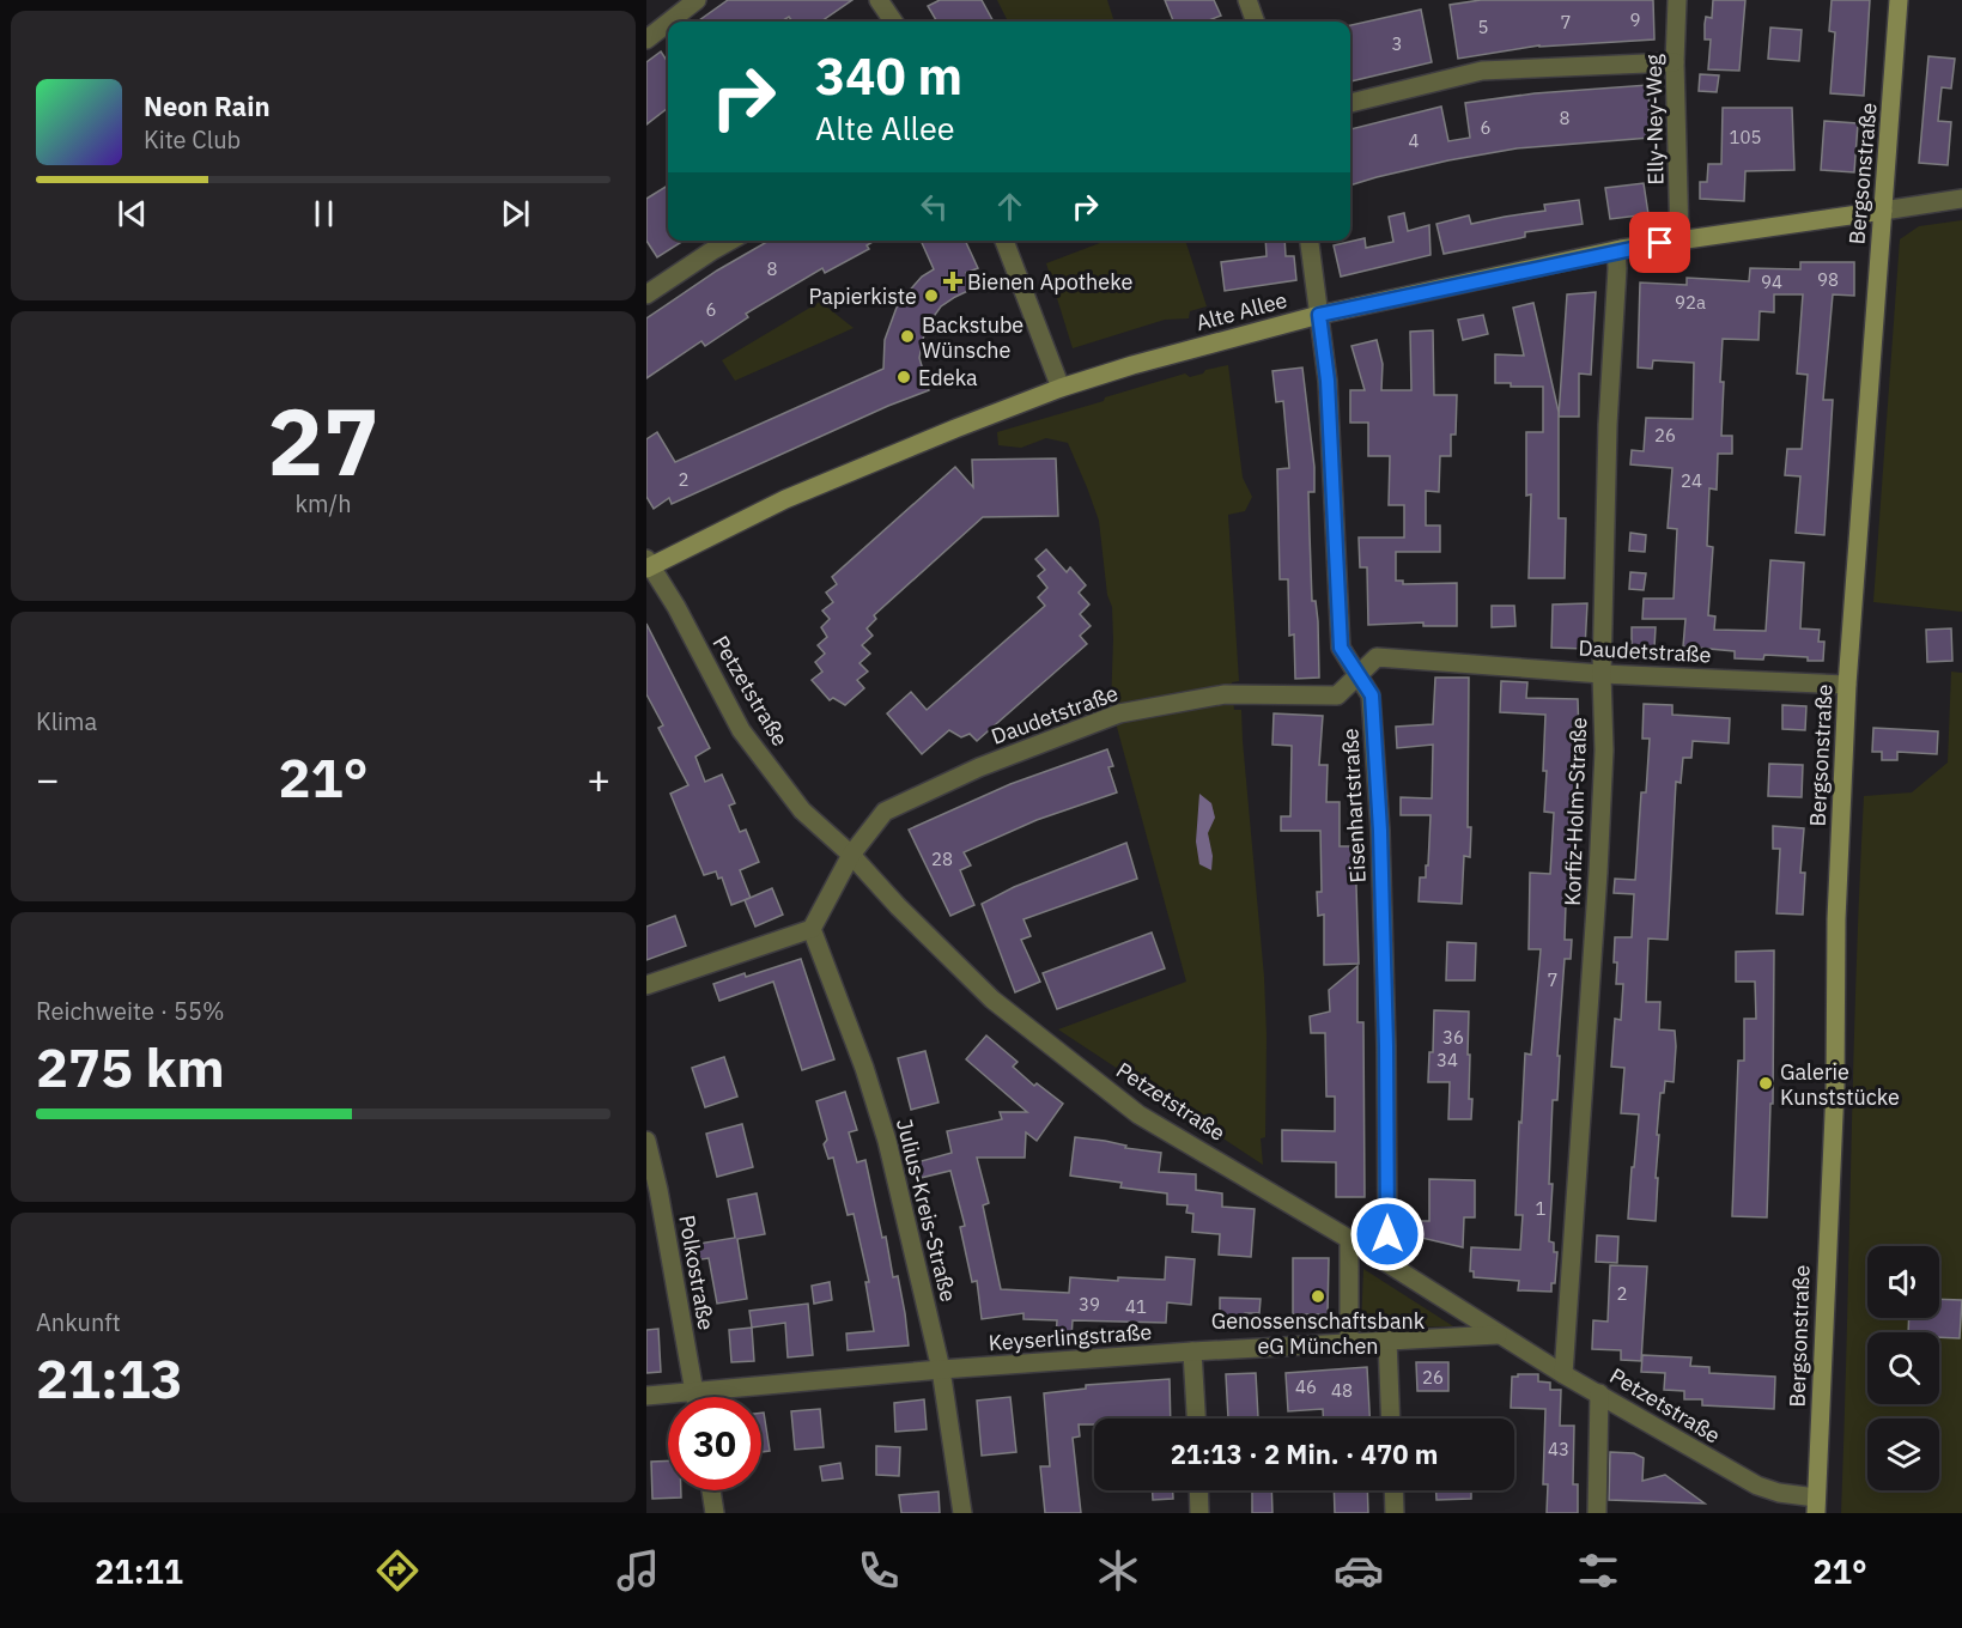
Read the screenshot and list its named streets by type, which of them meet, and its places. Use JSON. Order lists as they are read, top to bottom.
{
  "streets": {
    "street": [
      "Elly-Ney-Weg",
      "Bergsonstraße",
      "Alte Allee",
      "Daudetstraße",
      "Petzetstraße",
      "Eisenhartstraße",
      "Korfiz-Holm-Straße",
      "Julius-Kreis-Straße",
      "Polkostraße",
      "Keyserlingstraße"
    ]
  },
  "crossings": [
    ["Elly-Ney-Weg", "Alte Allee"],
    ["Bergsonstraße", "Alte Allee"],
    ["Bergsonstraße", "Daudetstraße"],
    ["Bergsonstraße", "Petzetstraße"],
    ["Alte Allee", "Petzetstraße"],
    ["Alte Allee", "Eisenhartstraße"],
    ["Alte Allee", "Korfiz-Holm-Straße"],
    ["Daudetstraße", "Petzetstraße"],
    ["Daudetstraße", "Eisenhartstraße"],
    ["Daudetstraße", "Korfiz-Holm-Straße"],
    ["Daudetstraße", "Julius-Kreis-Straße"],
    ["Petzetstraße", "Eisenhartstraße"],
    ["Petzetstraße", "Korfiz-Holm-Straße"],
    ["Petzetstraße", "Keyserlingstraße"],
    ["Julius-Kreis-Straße", "Keyserlingstraße"],
    ["Polkostraße", "Keyserlingstraße"]
  ],
  "places": {
    "health": ["Bienen Apotheke"],
    "other": [
      "Papierkiste",
      "Backstube Wünsche",
      "Edeka",
      "Galerie Kunststücke",
      "Genossenschaftsbank eG München"
    ]
  },
  "house_numbers": [
    "9",
    "7",
    "5",
    "3",
    "8",
    "6",
    "105",
    "4",
    "8",
    "98",
    "94",
    "92a",
    "6",
    "26",
    "2",
    "24",
    "28",
    "7",
    "36",
    "34",
    "1",
    "2",
    "39",
    "41",
    "26",
    "46",
    "48",
    "43"
  ],
  "page": {
    "turn": ["340 m", "Alte Allee"],
    "song": ["Neon Rain", "Kite Club"],
    "tile": [
      ["27", "km/h"],
      "Klima",
      ["Reichweite · 55%", "275 km"],
      ["Ankunft", "21:13"]
    ],
    "heat": ["−", "21°", "+"],
    "limit": "30",
    "trip": "21:13 · 2 Min. · 470 m",
    "tabs": ["21:11", "21°"]
  }
}
